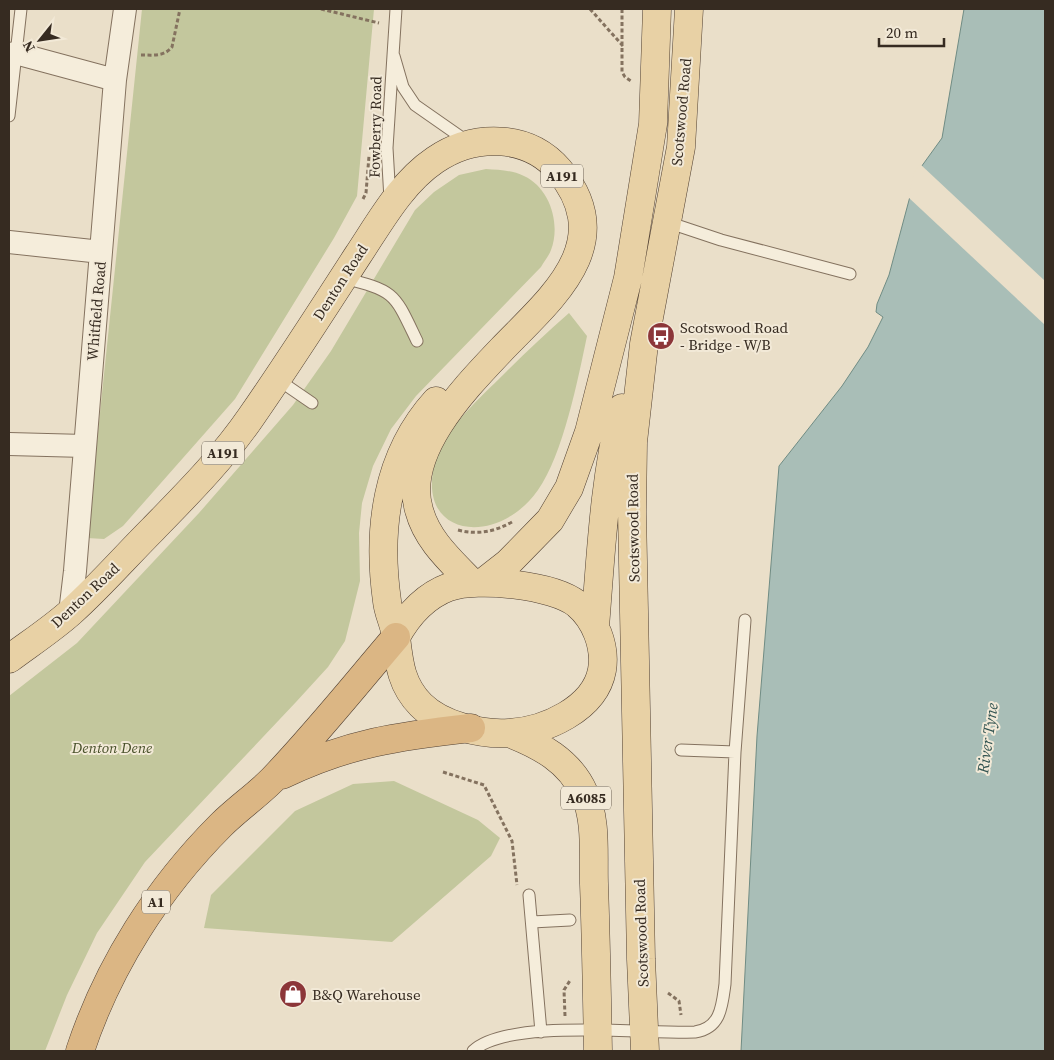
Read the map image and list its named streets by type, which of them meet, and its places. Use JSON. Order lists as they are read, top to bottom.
{
  "streets": {
    "highway": ["A1"],
    "main road": [
      "Scotswood Road",
      "A191",
      "Denton Road",
      "A6085"
    ],
    "street": ["Whitfield Road"],
    "lane": ["Fowberry Road"]
  },
  "crossings": [
    ["Fowberry Road", "Denton Road"],
    ["A191", "Denton Road"],
    ["A191", "A1"],
    ["Denton Road", "Whitfield Road"]
  ],
  "water": ["River Tyne"],
  "parks": ["Denton Dene"],
  "places": {
    "bus stop": ["Scotswood Road - Bridge - W/B"],
    "shop": ["B&Q Warehouse"]
  },
  "scale_bar": "20 m",
  "north": "bottom left"
}
